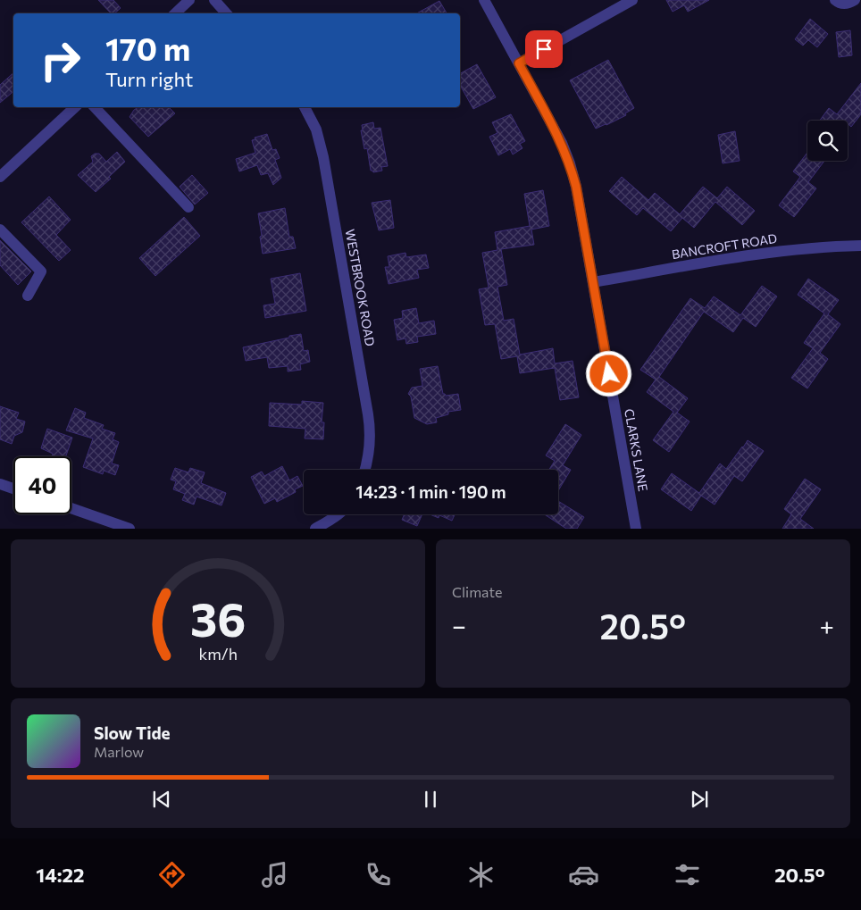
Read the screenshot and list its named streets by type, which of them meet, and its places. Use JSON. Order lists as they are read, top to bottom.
{
  "streets": {
    "street": ["BANCROFT ROAD", "WESTBROOK ROAD", "CLARKS LANE"]
  },
  "crossings": [
    ["BANCROFT ROAD", "CLARKS LANE"]
  ],
  "page": {
    "turn": ["170 m", "Turn right"],
    "limit": "40",
    "trip": "14:23 · 1 min · 190 m",
    "tile": "Climate",
    "heat": ["−", "20.5°", "+"],
    "song": ["Slow Tide", "Marlow"],
    "tabs": ["14:22", "20.5°"],
    "gauge": ["36", "km/h"]
  }
}
